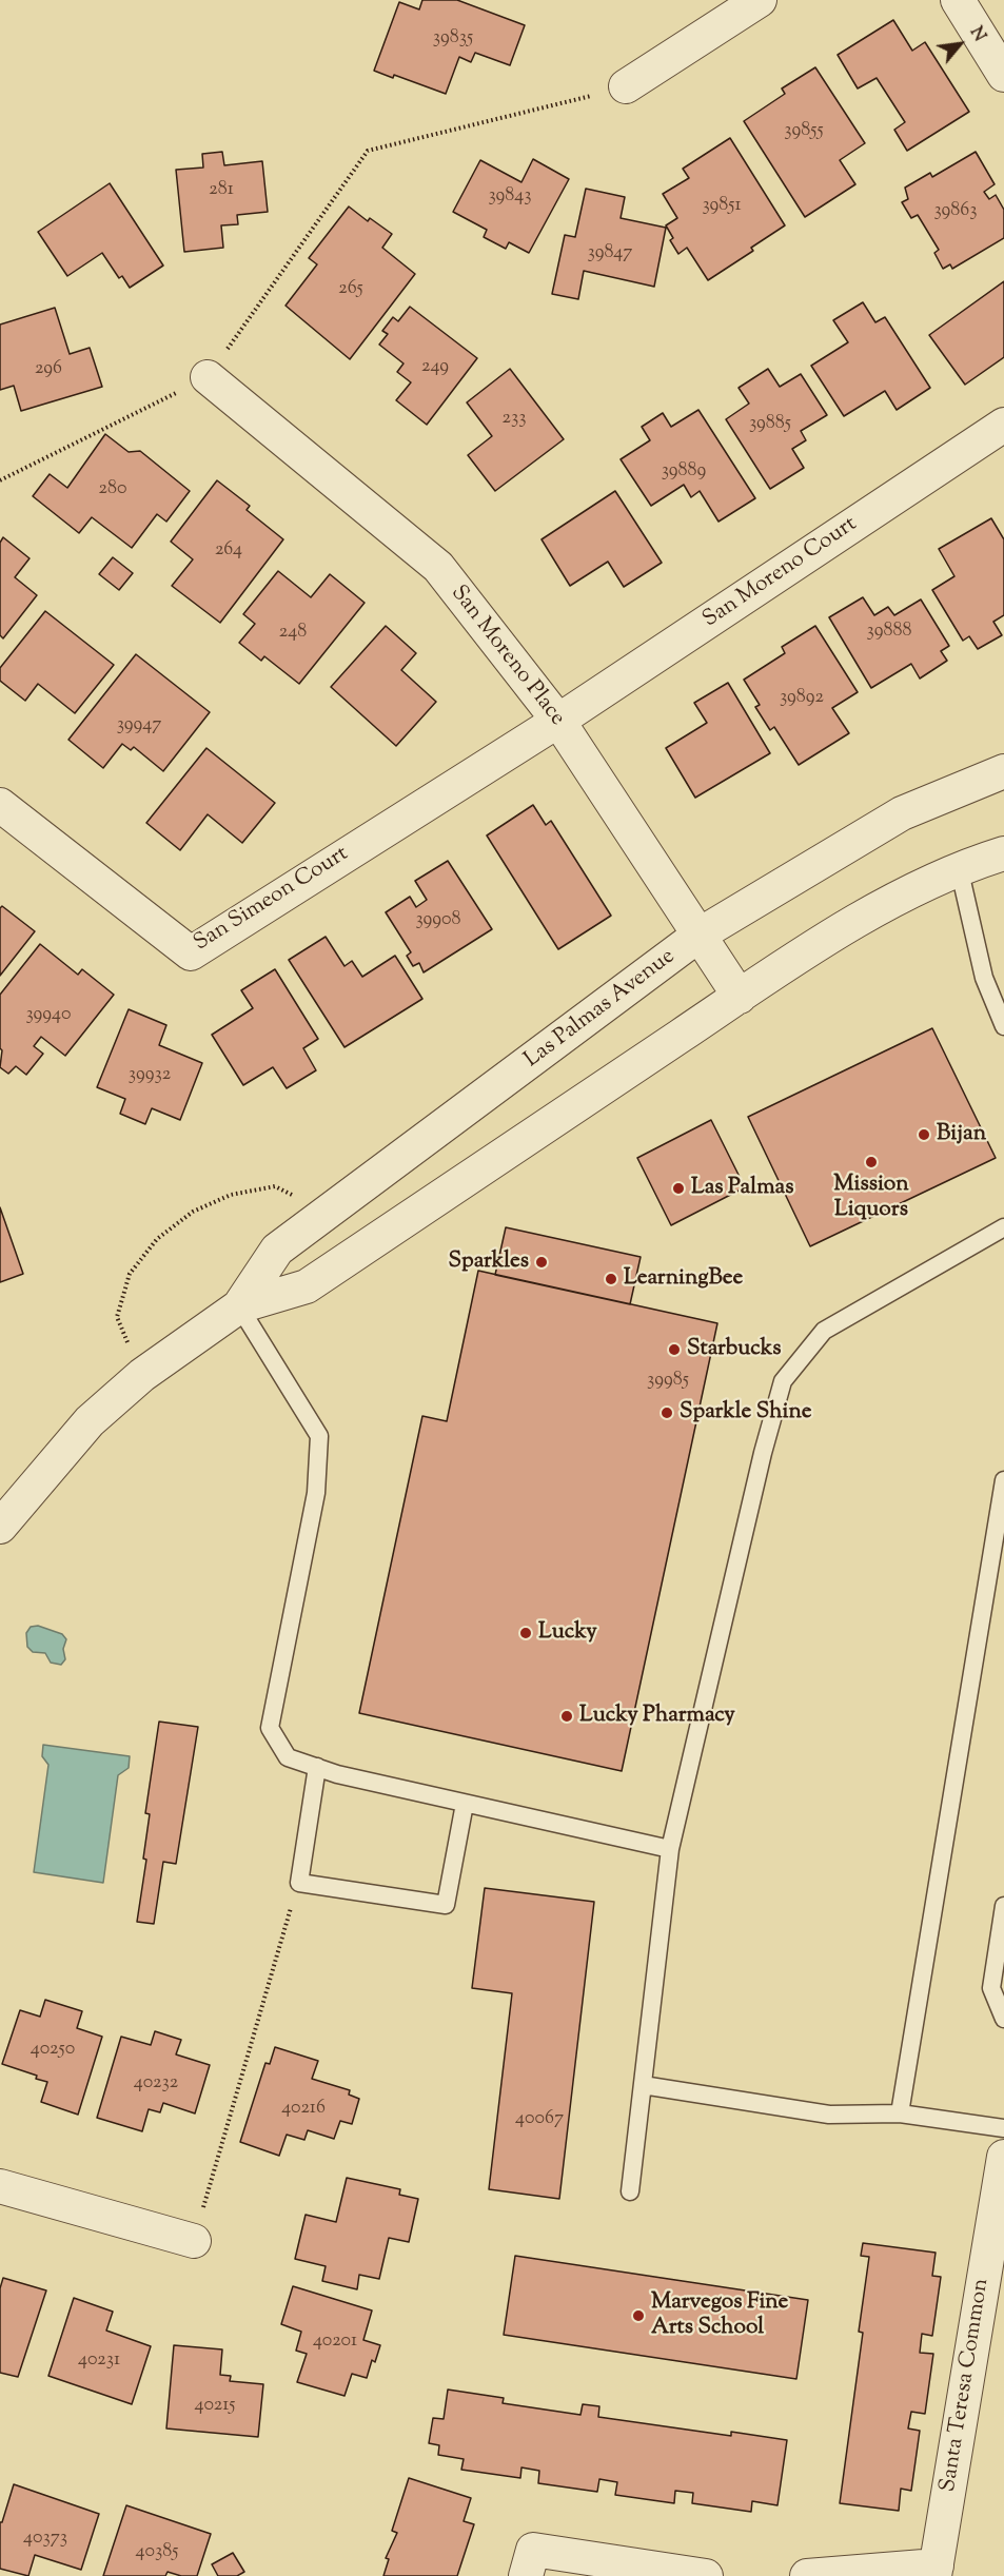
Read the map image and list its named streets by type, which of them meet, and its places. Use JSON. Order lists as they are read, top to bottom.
{
  "streets": {
    "street": [
      "San Moreno Court",
      "San Moreno Place",
      "San Simeon Court",
      "Las Palmas Avenue",
      "Santa Teresa Common"
    ]
  },
  "crossings": [
    ["San Moreno Court", "San Moreno Place"],
    ["San Moreno Court", "San Simeon Court"],
    ["San Moreno Place", "San Simeon Court"],
    ["San Moreno Place", "Las Palmas Avenue"]
  ],
  "places": [
    "Bijan",
    "Mission Liquors",
    "Las Palmas",
    "Sparkles",
    "LearningBee",
    "Starbucks",
    "Sparkle Shine",
    "Lucky",
    "Lucky Pharmacy",
    "Marvegos Fine Arts School"
  ],
  "house_numbers": [
    "39835",
    "39855",
    "281",
    "39843",
    "39851",
    "39863",
    "39847",
    "265",
    "249",
    "296",
    "233",
    "39885",
    "39889",
    "280",
    "264",
    "39888",
    "248",
    "39892",
    "39947",
    "39908",
    "39940",
    "39932",
    "39985",
    "40250",
    "40232",
    "40216",
    "40067",
    "40201",
    "40231",
    "40215",
    "40373",
    "40385"
  ],
  "north": "top right"
}
